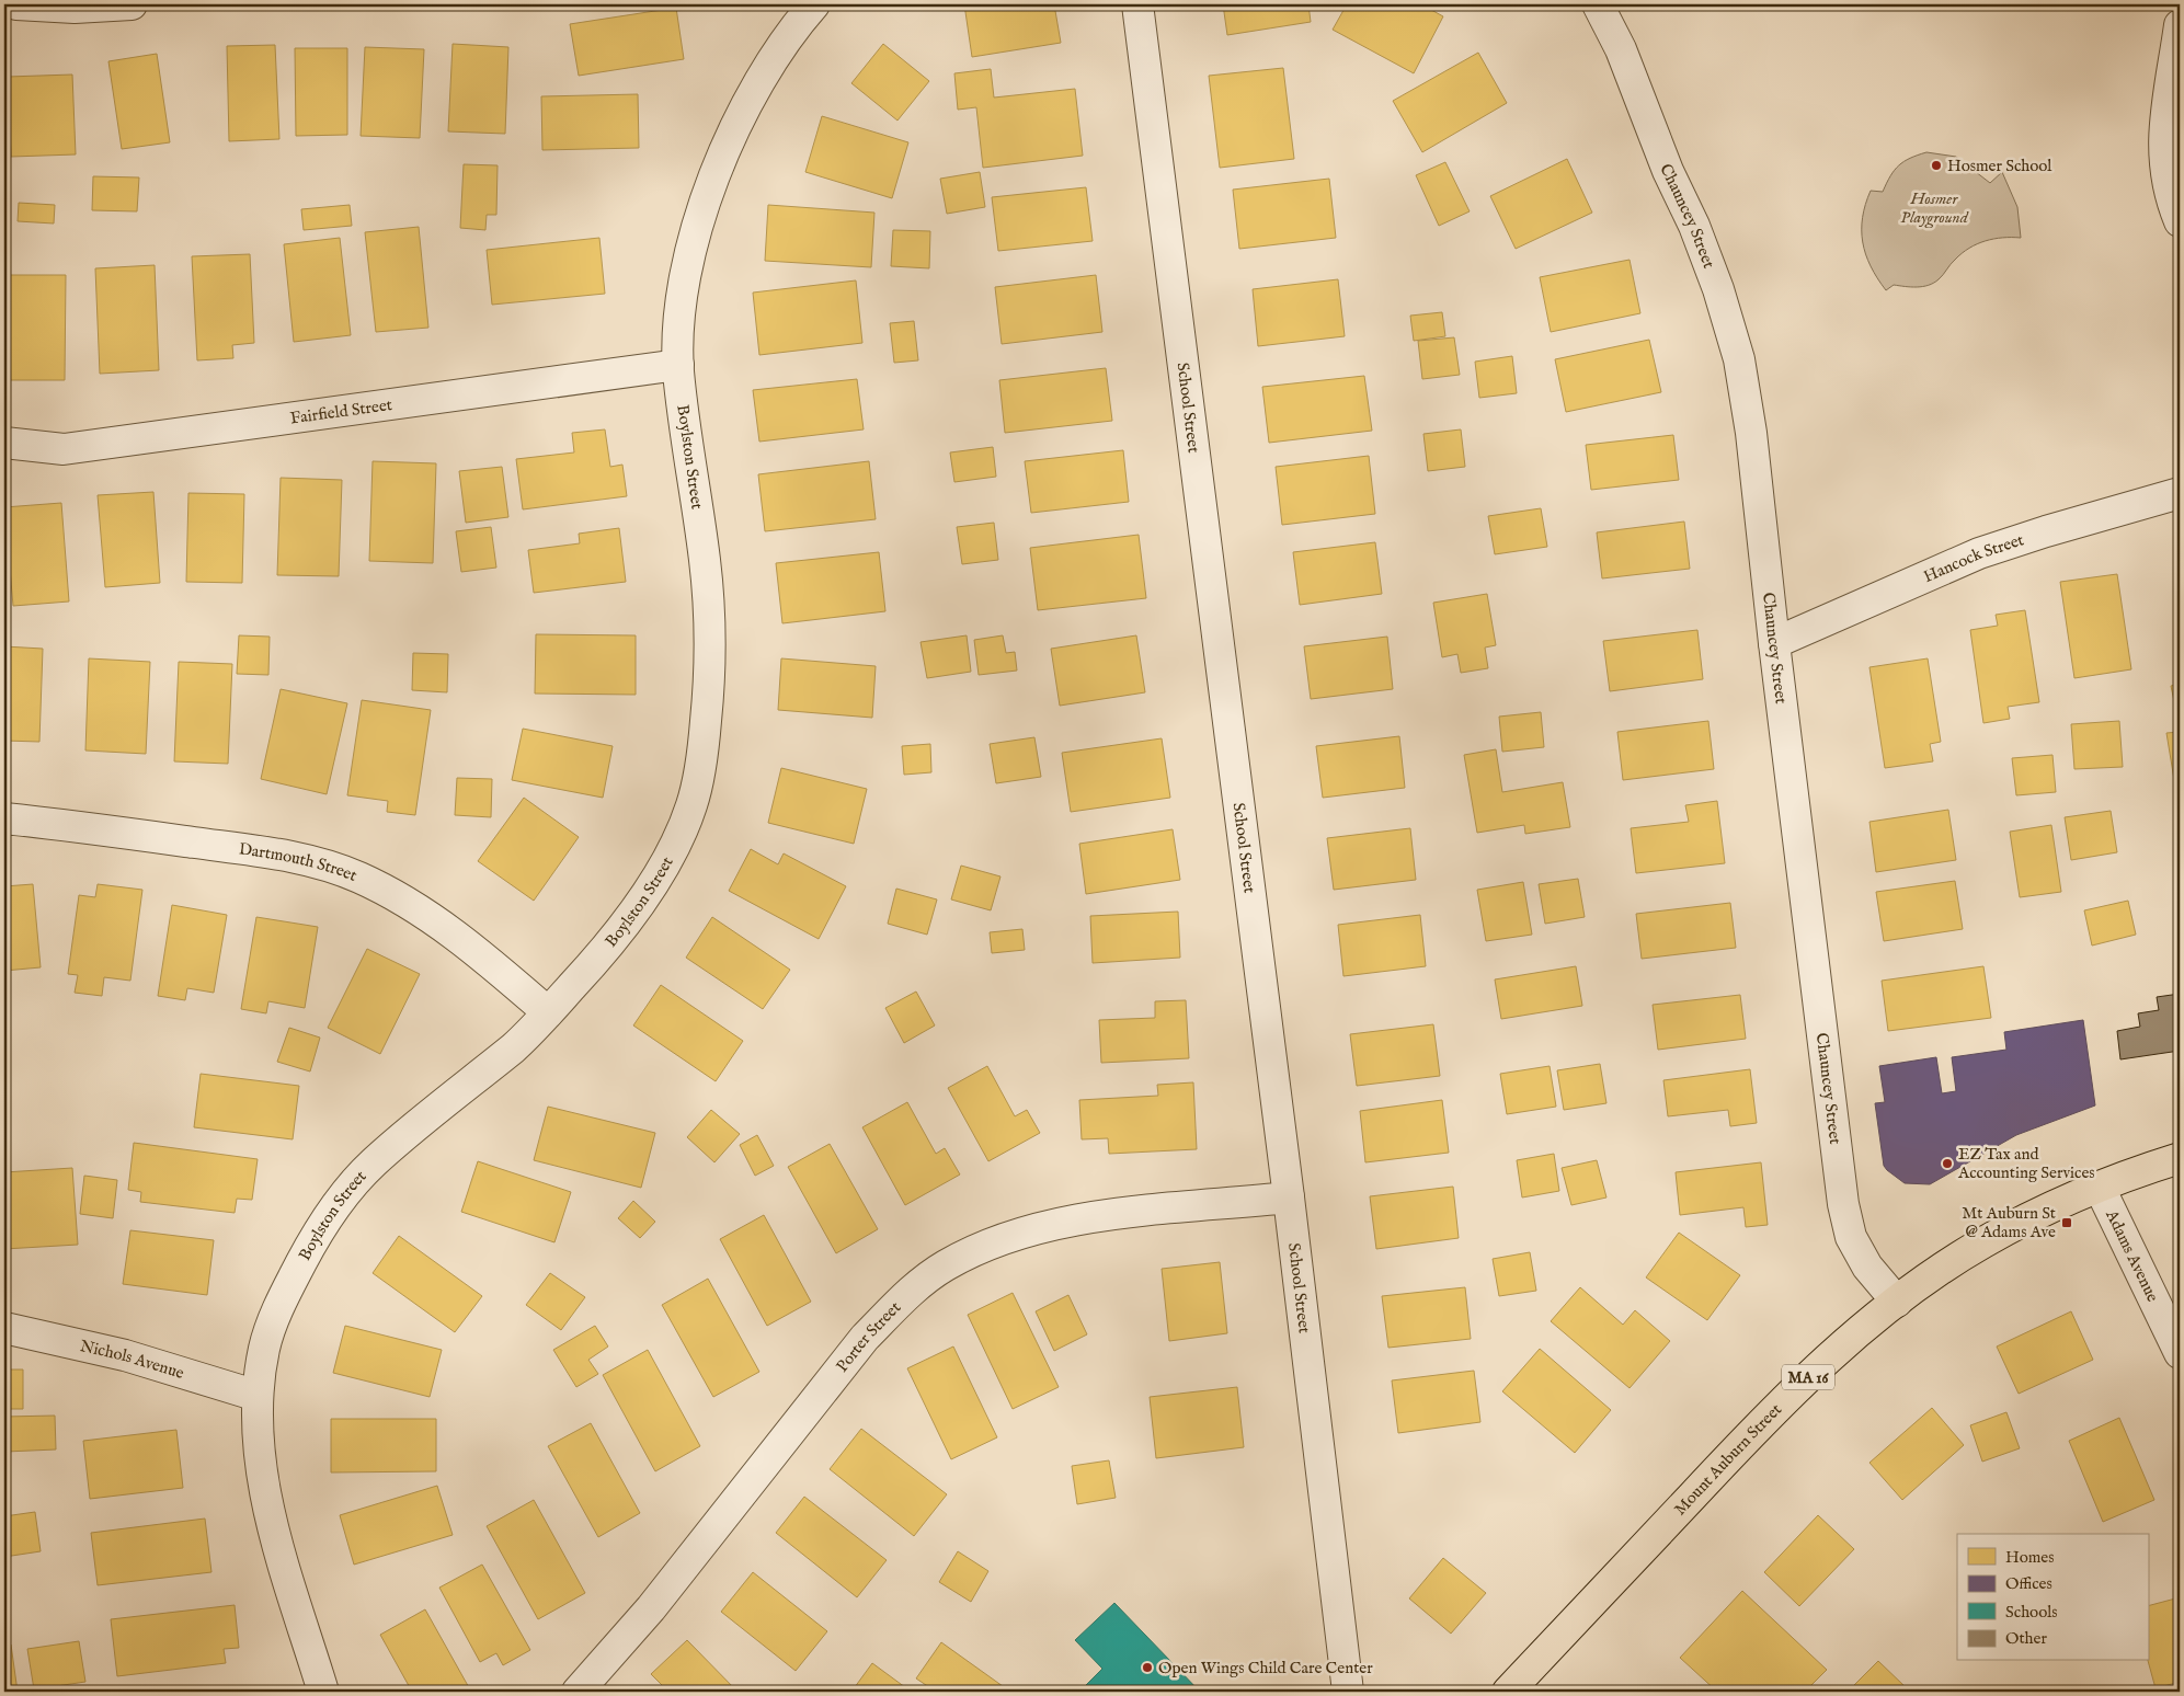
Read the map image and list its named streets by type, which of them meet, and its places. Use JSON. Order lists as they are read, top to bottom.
{
  "streets": {
    "main road": ["MA 16", "Mount Auburn Street"],
    "street": [
      "Chauncey Street",
      "School Street",
      "Fairfield Street",
      "Boylston Street",
      "Hancock Street",
      "Dartmouth Street",
      "Adams Avenue",
      "Porter Street",
      "Nichols Avenue"
    ]
  },
  "crossings": [
    ["Chauncey Street", "Hancock Street"],
    ["Chauncey Street", "Mount Auburn Street"],
    ["School Street", "Porter Street"],
    ["Fairfield Street", "Boylston Street"],
    ["Boylston Street", "Dartmouth Street"],
    ["Boylston Street", "Nichols Avenue"],
    ["Adams Avenue", "Mount Auburn Street"]
  ],
  "parks": ["Hosmer Playground"],
  "places": {
    "other": ["Hosmer School", "EZ Tax and Accounting Services", "Open Wings Child Care Center"],
    "transit": ["Mt Auburn St @ Adams Ave"]
  },
  "legend": [
    "Homes",
    "Offices",
    "Schools",
    "Other"
  ]
}
